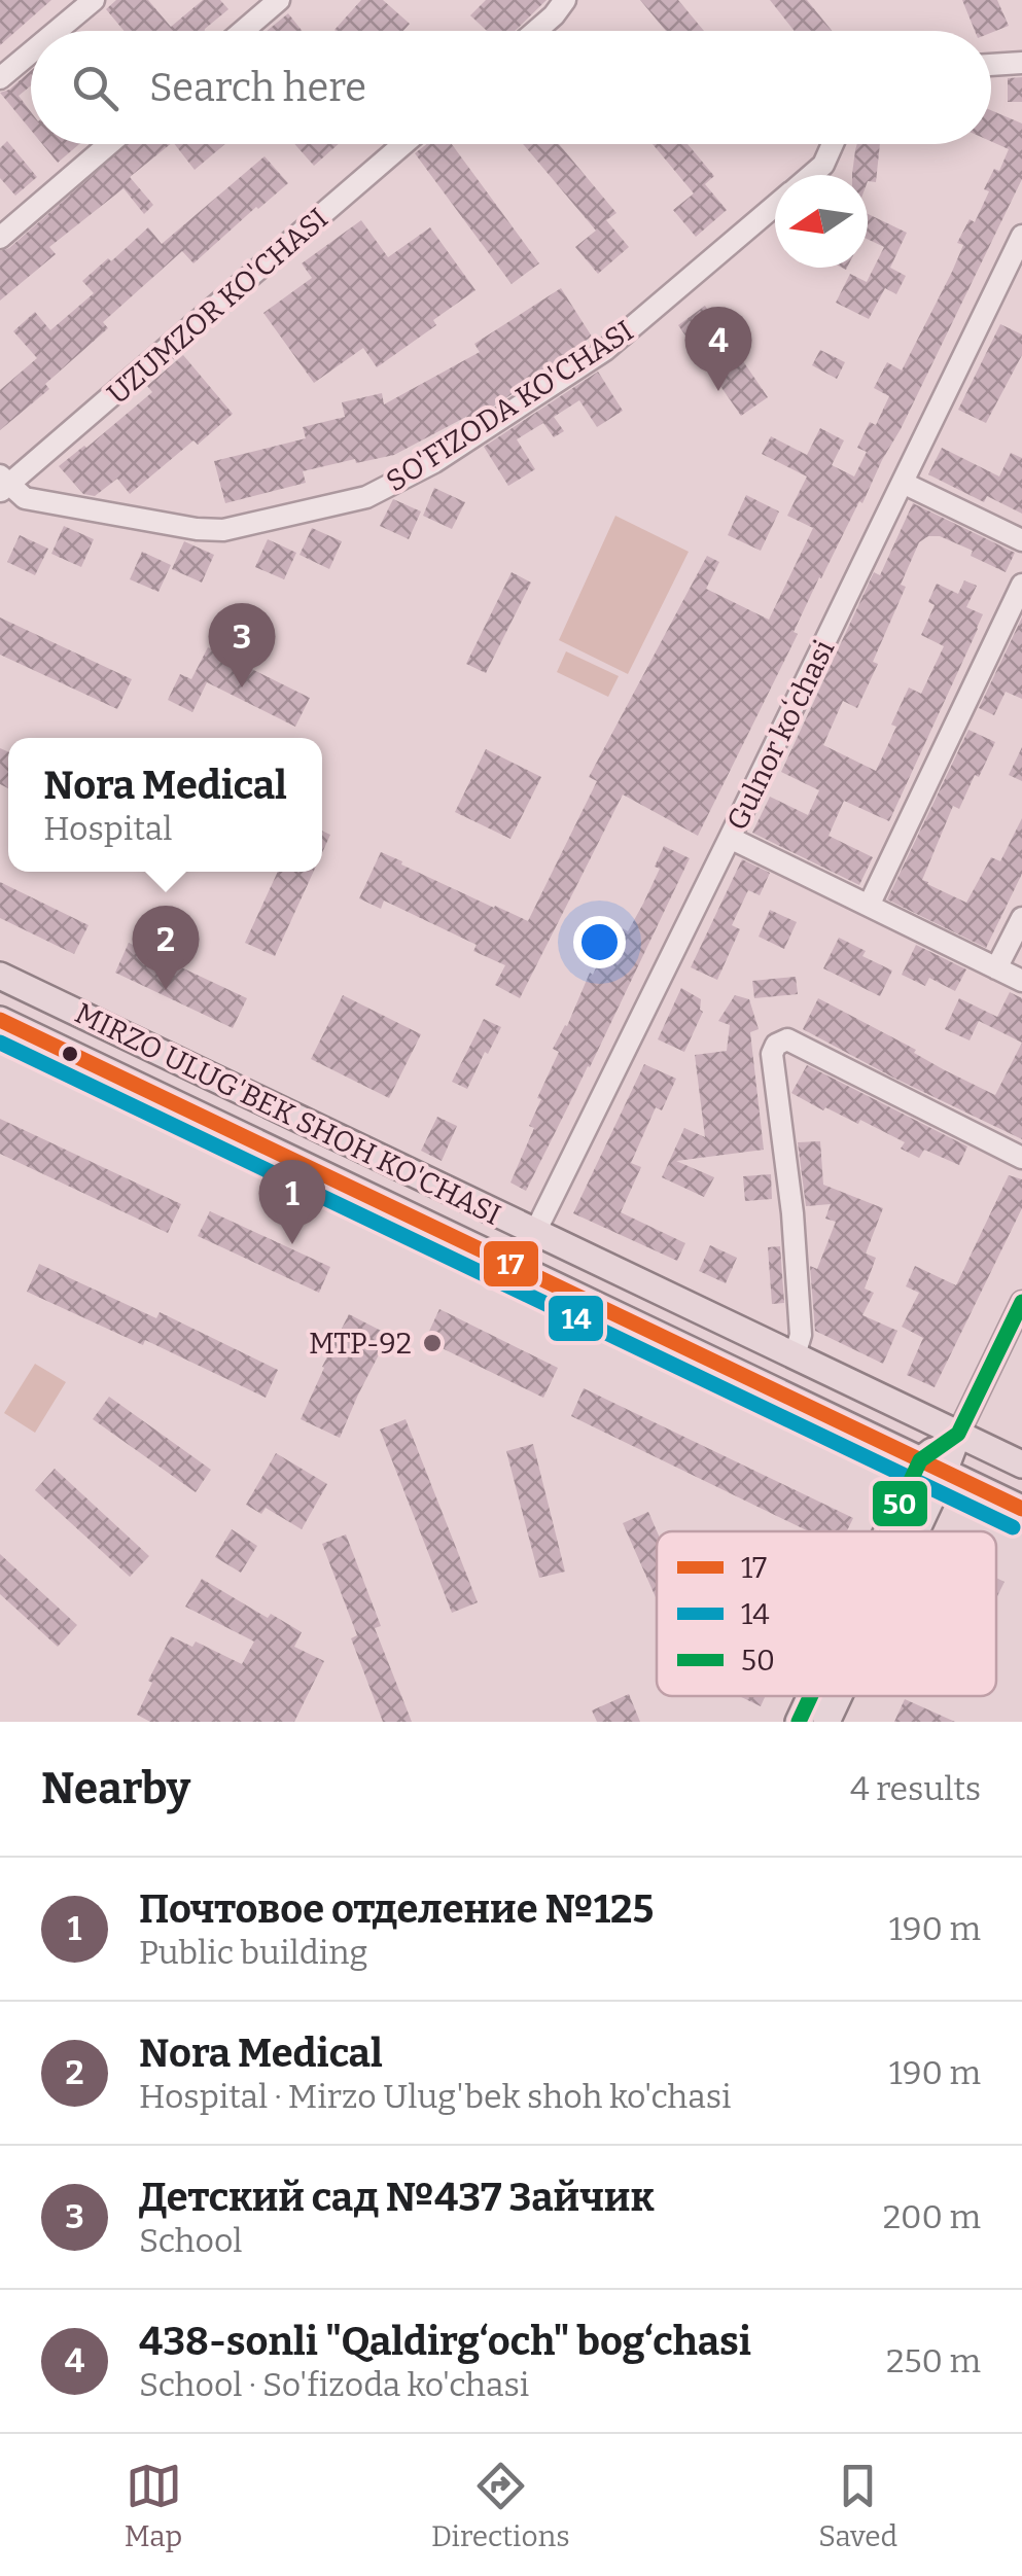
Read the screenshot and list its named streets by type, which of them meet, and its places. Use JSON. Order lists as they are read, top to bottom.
{
  "streets": {
    "main road": ["MIRZO ULUG'BEK SHOH KO'CHASI"],
    "street": ["UZUMZOR KO'CHASI", "SO'FIZODA KO'CHASI", "Gulnor koʻchasi"]
  },
  "crossings": [
    ["UZUMZOR KO'CHASI", "SO'FIZODA KO'CHASI"],
    ["Gulnor koʻchasi", "MIRZO ULUG'BEK SHOH KO'CHASI"]
  ],
  "places": ["MTP-92"],
  "lines": ["transit line 17", "transit line 14", "transit line 50"],
  "legend": ["17", "14", "50"],
  "north": "left",
  "page": {
    "search": "Search here",
    "pins": [
      "4",
      "3",
      "2",
      "1"
    ],
    "popup": ["Nora Medical", "Hospital"],
    "heading": ["Nearby", "4 results"],
    "list": [
      {
        "mark": "1",
        "name": "Почтовое отделение №125",
        "note": "Public building",
        "value": "190 m"
      },
      {
        "mark": "2",
        "name": "Nora Medical",
        "note": "Hospital · Mirzo Ulug'bek shoh ko'chasi",
        "value": "190 m"
      },
      {
        "mark": "3",
        "name": "Детский сад №437 Зайчик",
        "note": "School",
        "value": "200 m"
      },
      {
        "mark": "4",
        "name": "438-sonli \"Qaldirg‘och\" bog‘chasi",
        "note": "School · So'fizoda ko'chasi",
        "value": "250 m"
      }
    ],
    "nav": ["Map", "Directions", "Saved"]
  }
}
